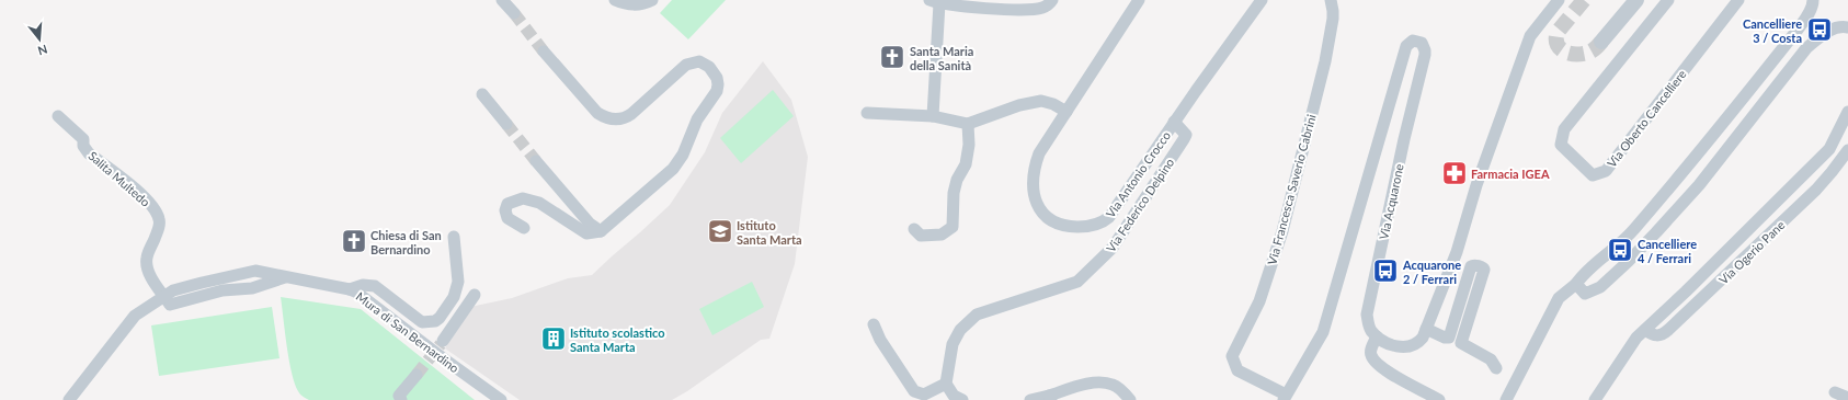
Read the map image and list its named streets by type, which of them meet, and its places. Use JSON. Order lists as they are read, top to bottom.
{
  "streets": {
    "street": [
      "Via Oberto Cancelliere",
      "Via Antonio Crocco",
      "Salita Multedo",
      "Via Francesca Saverio Cabrini",
      "Via Acquarone",
      "Via Federico Delpino",
      "Via Ogerio Pane",
      "Mura di San Bernardino"
    ]
  },
  "crossings": [
    ["Via Antonio Crocco", "Via Federico Delpino"],
    ["Salita Multedo", "Mura di San Bernardino"],
    ["Via Francesca Saverio Cabrini", "Via Acquarone"]
  ],
  "places": {
    "bus stop": ["Cancelliere 3 / Costa", "Cancelliere 4 / Ferrari", "Acquarone 2 / Ferrari"],
    "church": ["Santa Maria della Sanità", "Chiesa di San Bernardino"],
    "pharmacy": ["Farmacia IGEA"],
    "school or university": ["Istituto Santa Marta"],
    "building": ["Istituto scolastico Santa Marta"]
  },
  "north": "bottom"
}
